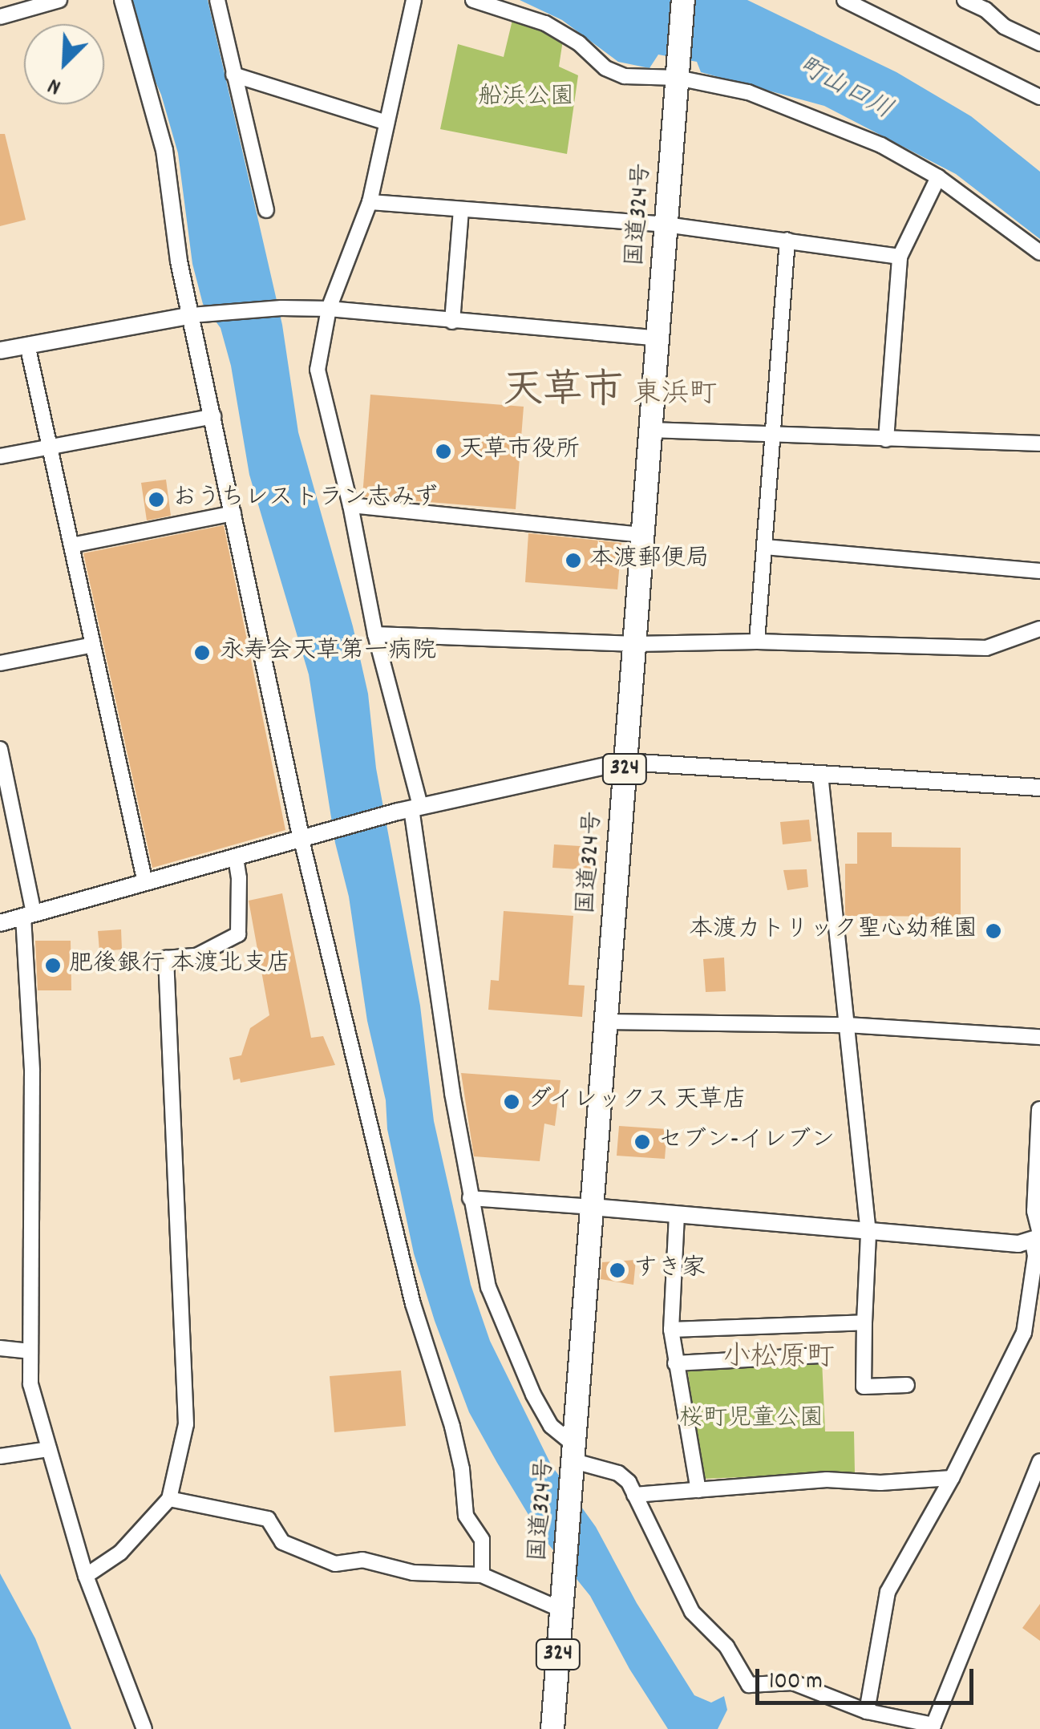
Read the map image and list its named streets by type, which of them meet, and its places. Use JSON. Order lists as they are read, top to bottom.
{
  "streets": {
    "highway": ["国道324号", "324"]
  },
  "districts": ["天草市", "東浜町", "小松原町"],
  "water": ["町山口川"],
  "parks": ["船浜公園", "桜町児童公園"],
  "places": [
    "天草市役所",
    "おうちレストラン志みず",
    "本渡郵便局",
    "永寿会天草第一病院",
    "本渡カトリック聖心幼稚園",
    "肥後銀行 本渡北支店",
    "ダイレックス 天草店",
    "セブン-イレブン",
    "すき家"
  ],
  "scale_bar": "100 m",
  "north": "bottom left"
}
